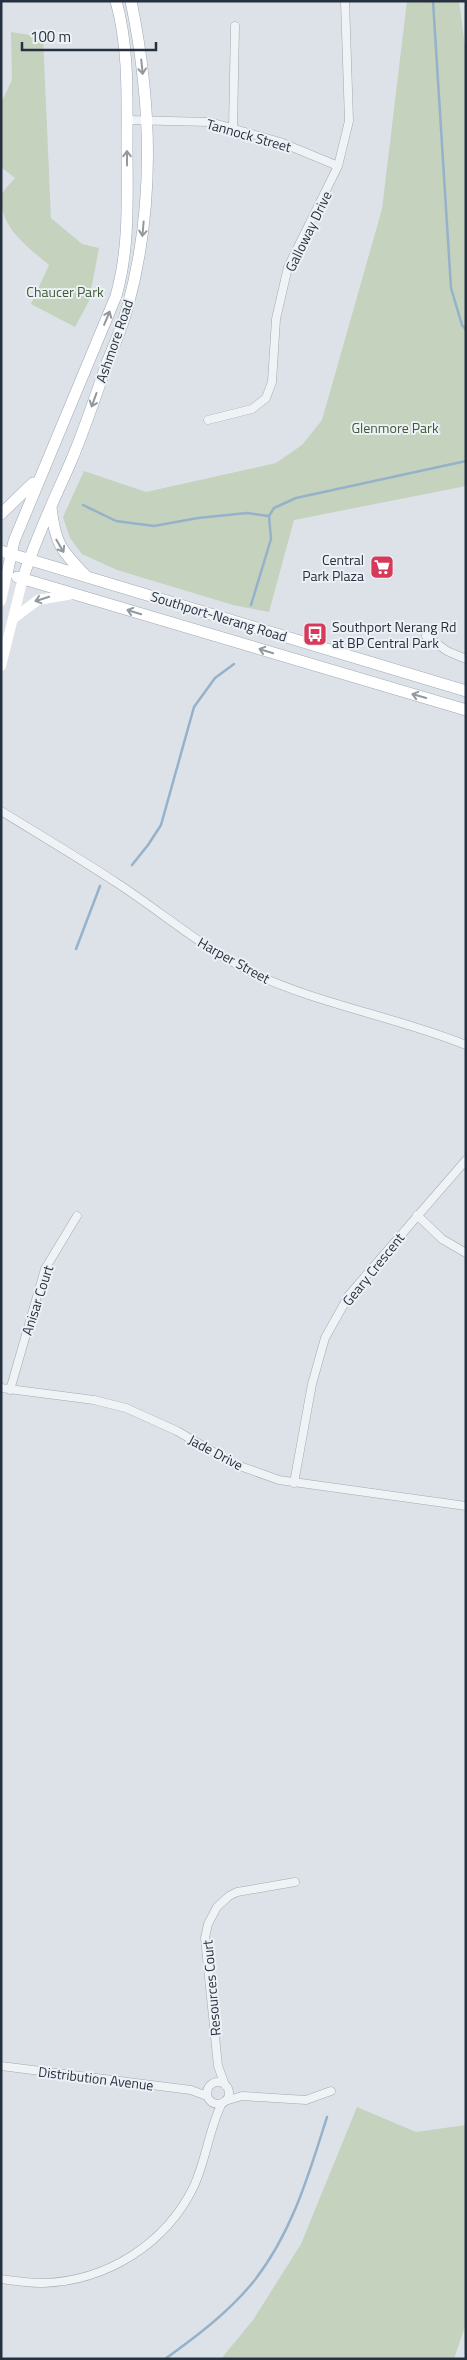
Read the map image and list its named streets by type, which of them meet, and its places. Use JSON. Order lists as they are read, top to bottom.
{
  "streets": {
    "main road": ["Ashmore Road", "Southport-Nerang Road"],
    "street": [
      "Tannock Street",
      "Galloway Drive",
      "Harper Street",
      "Geary Crescent",
      "Anisar Court",
      "Jade Drive",
      "Resources Court",
      "Distribution Avenue"
    ]
  },
  "crossings": [
    ["Tannock Street", "Galloway Drive"],
    ["Tannock Street", "Ashmore Road"],
    ["Ashmore Road", "Southport-Nerang Road"],
    ["Geary Crescent", "Jade Drive"],
    ["Anisar Court", "Jade Drive"]
  ],
  "parks": ["Chaucer Park", "Glenmore Park"],
  "places": {
    "supermarket": ["Central Park Plaza"],
    "bus stop": ["Southport Nerang Rd at BP Central Park"]
  },
  "scale_bar": "100 m"
}
